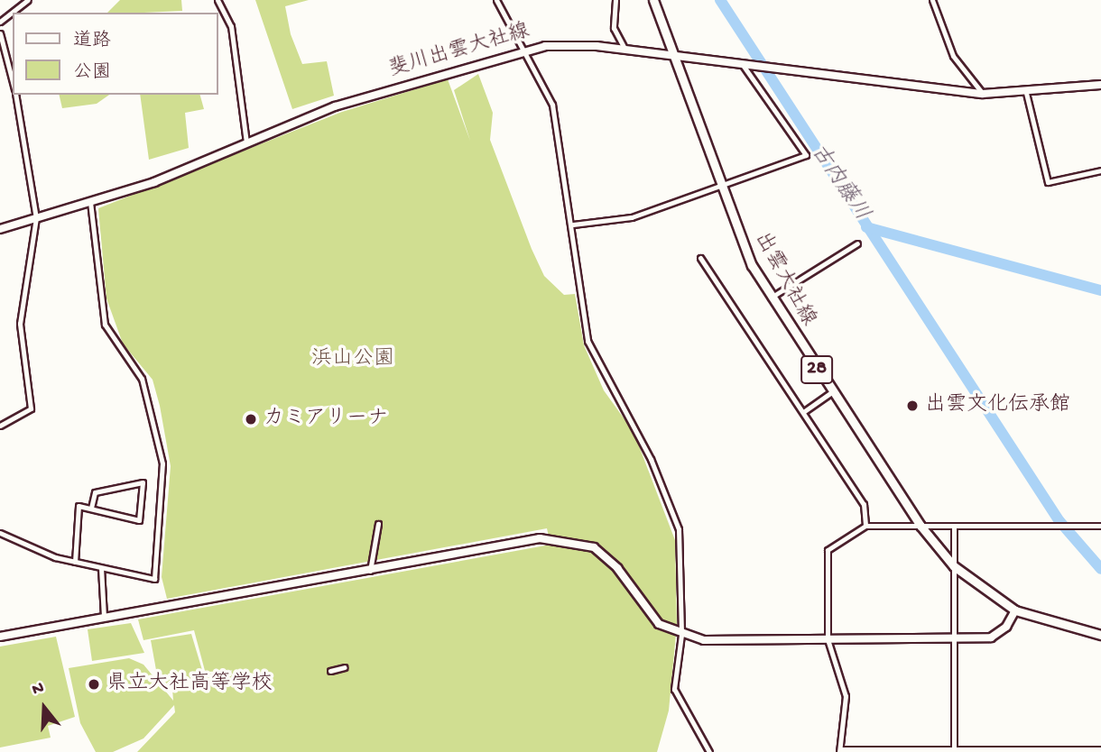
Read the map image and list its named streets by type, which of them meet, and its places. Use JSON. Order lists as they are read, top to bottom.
{
  "streets": {
    "main road": ["斐川出雲大社線", "出雲大社線", "28"]
  },
  "crossings": [
    ["斐川出雲大社線", "出雲大社線"]
  ],
  "water": ["古内藤川"],
  "parks": ["浜山公園"],
  "places": ["出雲文化伝承館", "カミアリーナ", "県立大社高等学校"],
  "legend": ["道路", "公園"],
  "north": "top"
}
